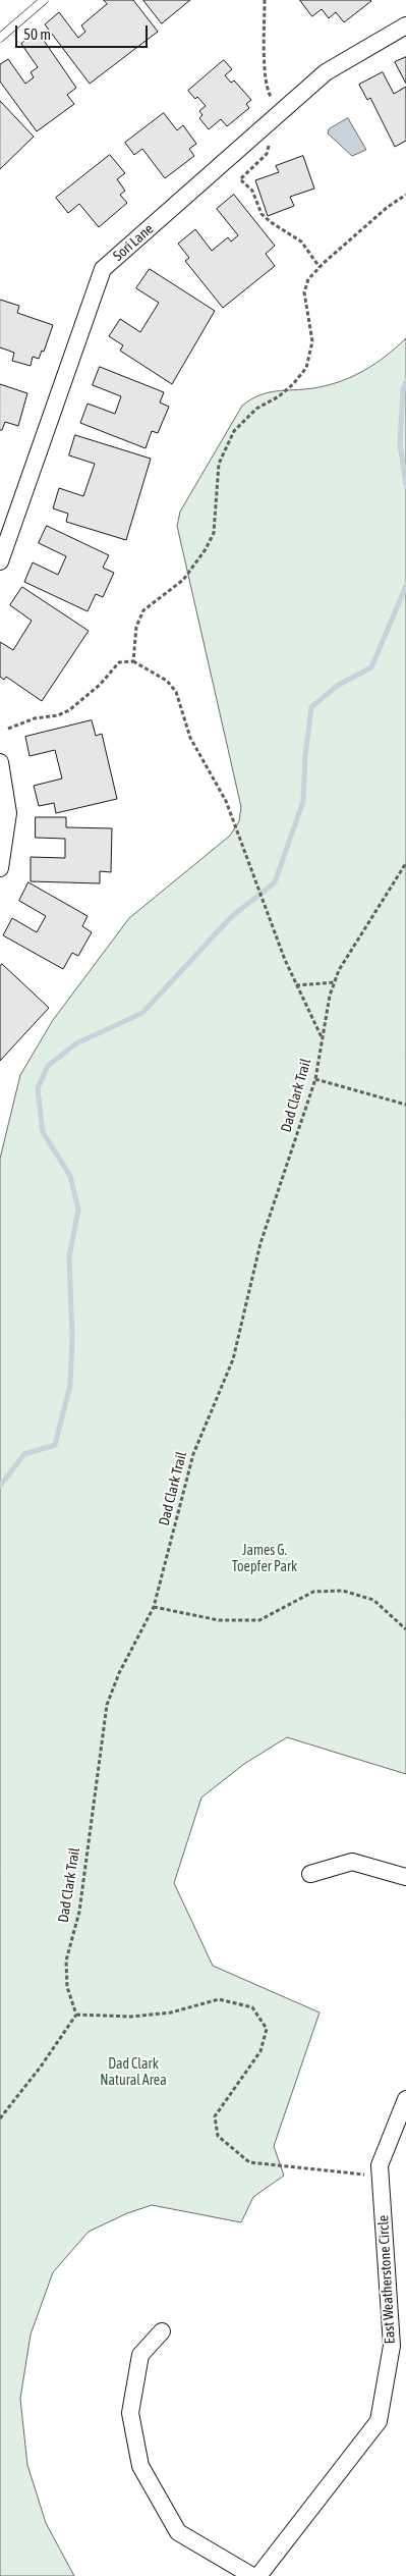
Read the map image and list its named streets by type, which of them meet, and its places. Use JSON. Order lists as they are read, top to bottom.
{
  "streets": {
    "street": ["Sori Lane", "East Weatherstone Circle"],
    "path": ["Dad Clark Trail"]
  },
  "parks": ["James G. Toepfer Park", "Dad Clark Natural Area"],
  "scale_bar": "50 m"
}
